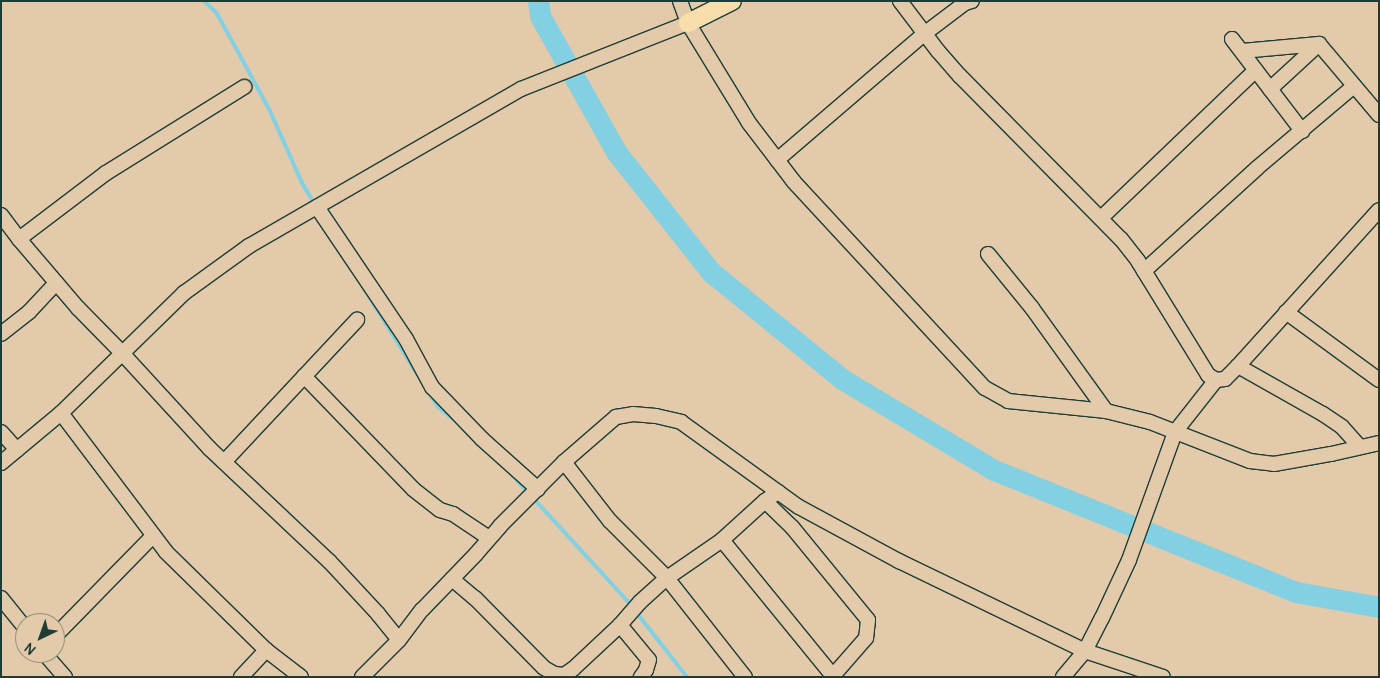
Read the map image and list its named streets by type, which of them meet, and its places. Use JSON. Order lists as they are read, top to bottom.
{
  "north": "bottom left"
}
